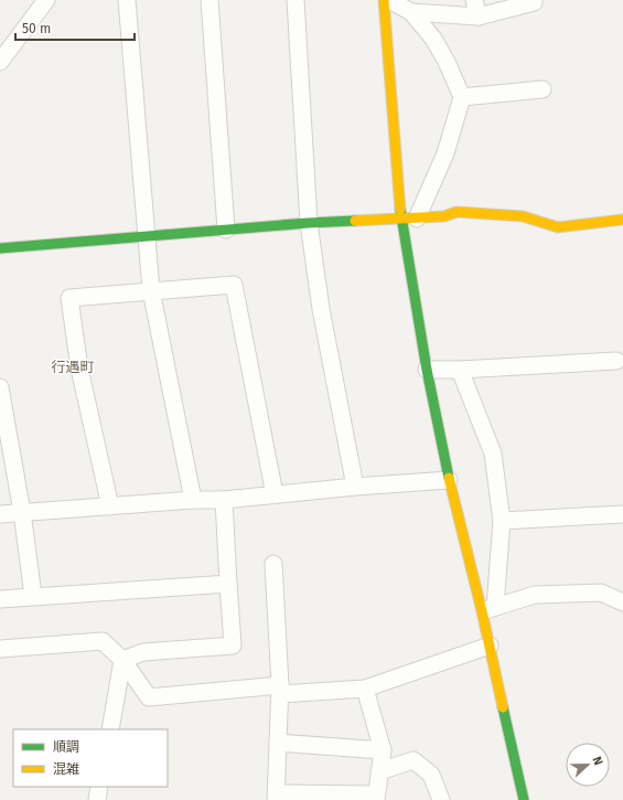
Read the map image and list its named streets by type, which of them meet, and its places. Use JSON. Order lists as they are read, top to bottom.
{
  "districts": ["行遇町"],
  "legend": ["順調", "混雑"],
  "scale_bar": "50 m",
  "north": "right"
}
